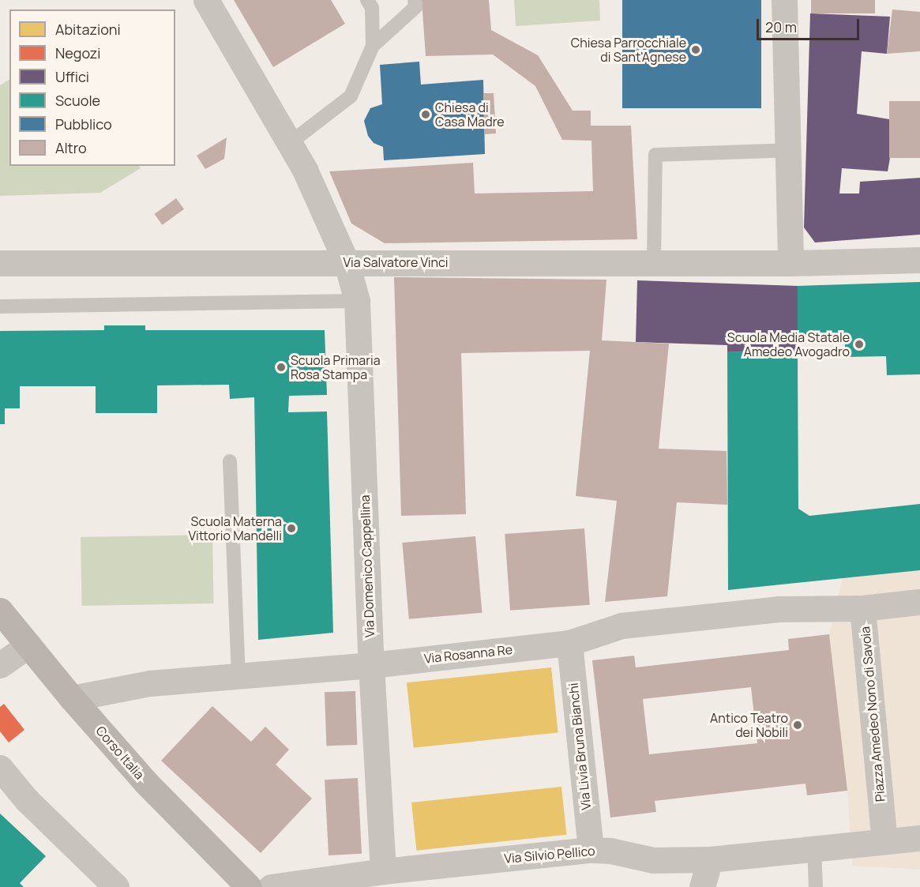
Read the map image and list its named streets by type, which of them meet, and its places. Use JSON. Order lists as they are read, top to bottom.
{
  "streets": {
    "main road": ["Corso Italia"],
    "street": [
      "Via Salvatore Vinci",
      "Via Domenico Cappellina",
      "Via Rosanna Re",
      "Piazza Amedeo Nono di Savoia",
      "Via Livia Bruna Bianchi",
      "Via Silvio Pellico"
    ]
  },
  "crossings": [
    ["Via Salvatore Vinci", "Via Domenico Cappellina"],
    ["Via Domenico Cappellina", "Via Rosanna Re"],
    ["Via Domenico Cappellina", "Via Silvio Pellico"],
    ["Via Rosanna Re", "Piazza Amedeo Nono di Savoia"],
    ["Via Rosanna Re", "Via Livia Bruna Bianchi"],
    ["Via Rosanna Re", "Corso Italia"],
    ["Piazza Amedeo Nono di Savoia", "Via Silvio Pellico"],
    ["Via Livia Bruna Bianchi", "Via Silvio Pellico"]
  ],
  "places": [
    "Chiesa Parrocchiale di Sant'Agnese",
    "Chiesa di Casa Madre",
    "Scuola Media Statale Amedeo Avogadro",
    "Scuola Primaria Rosa Stampa",
    "Scuola Materna Vittorio Mandelli",
    "Antico Teatro dei Nobili"
  ],
  "legend": [
    "Abitazioni",
    "Negozi",
    "Uffici",
    "Scuole",
    "Pubblico",
    "Altro"
  ],
  "scale_bar": "20 m"
}
